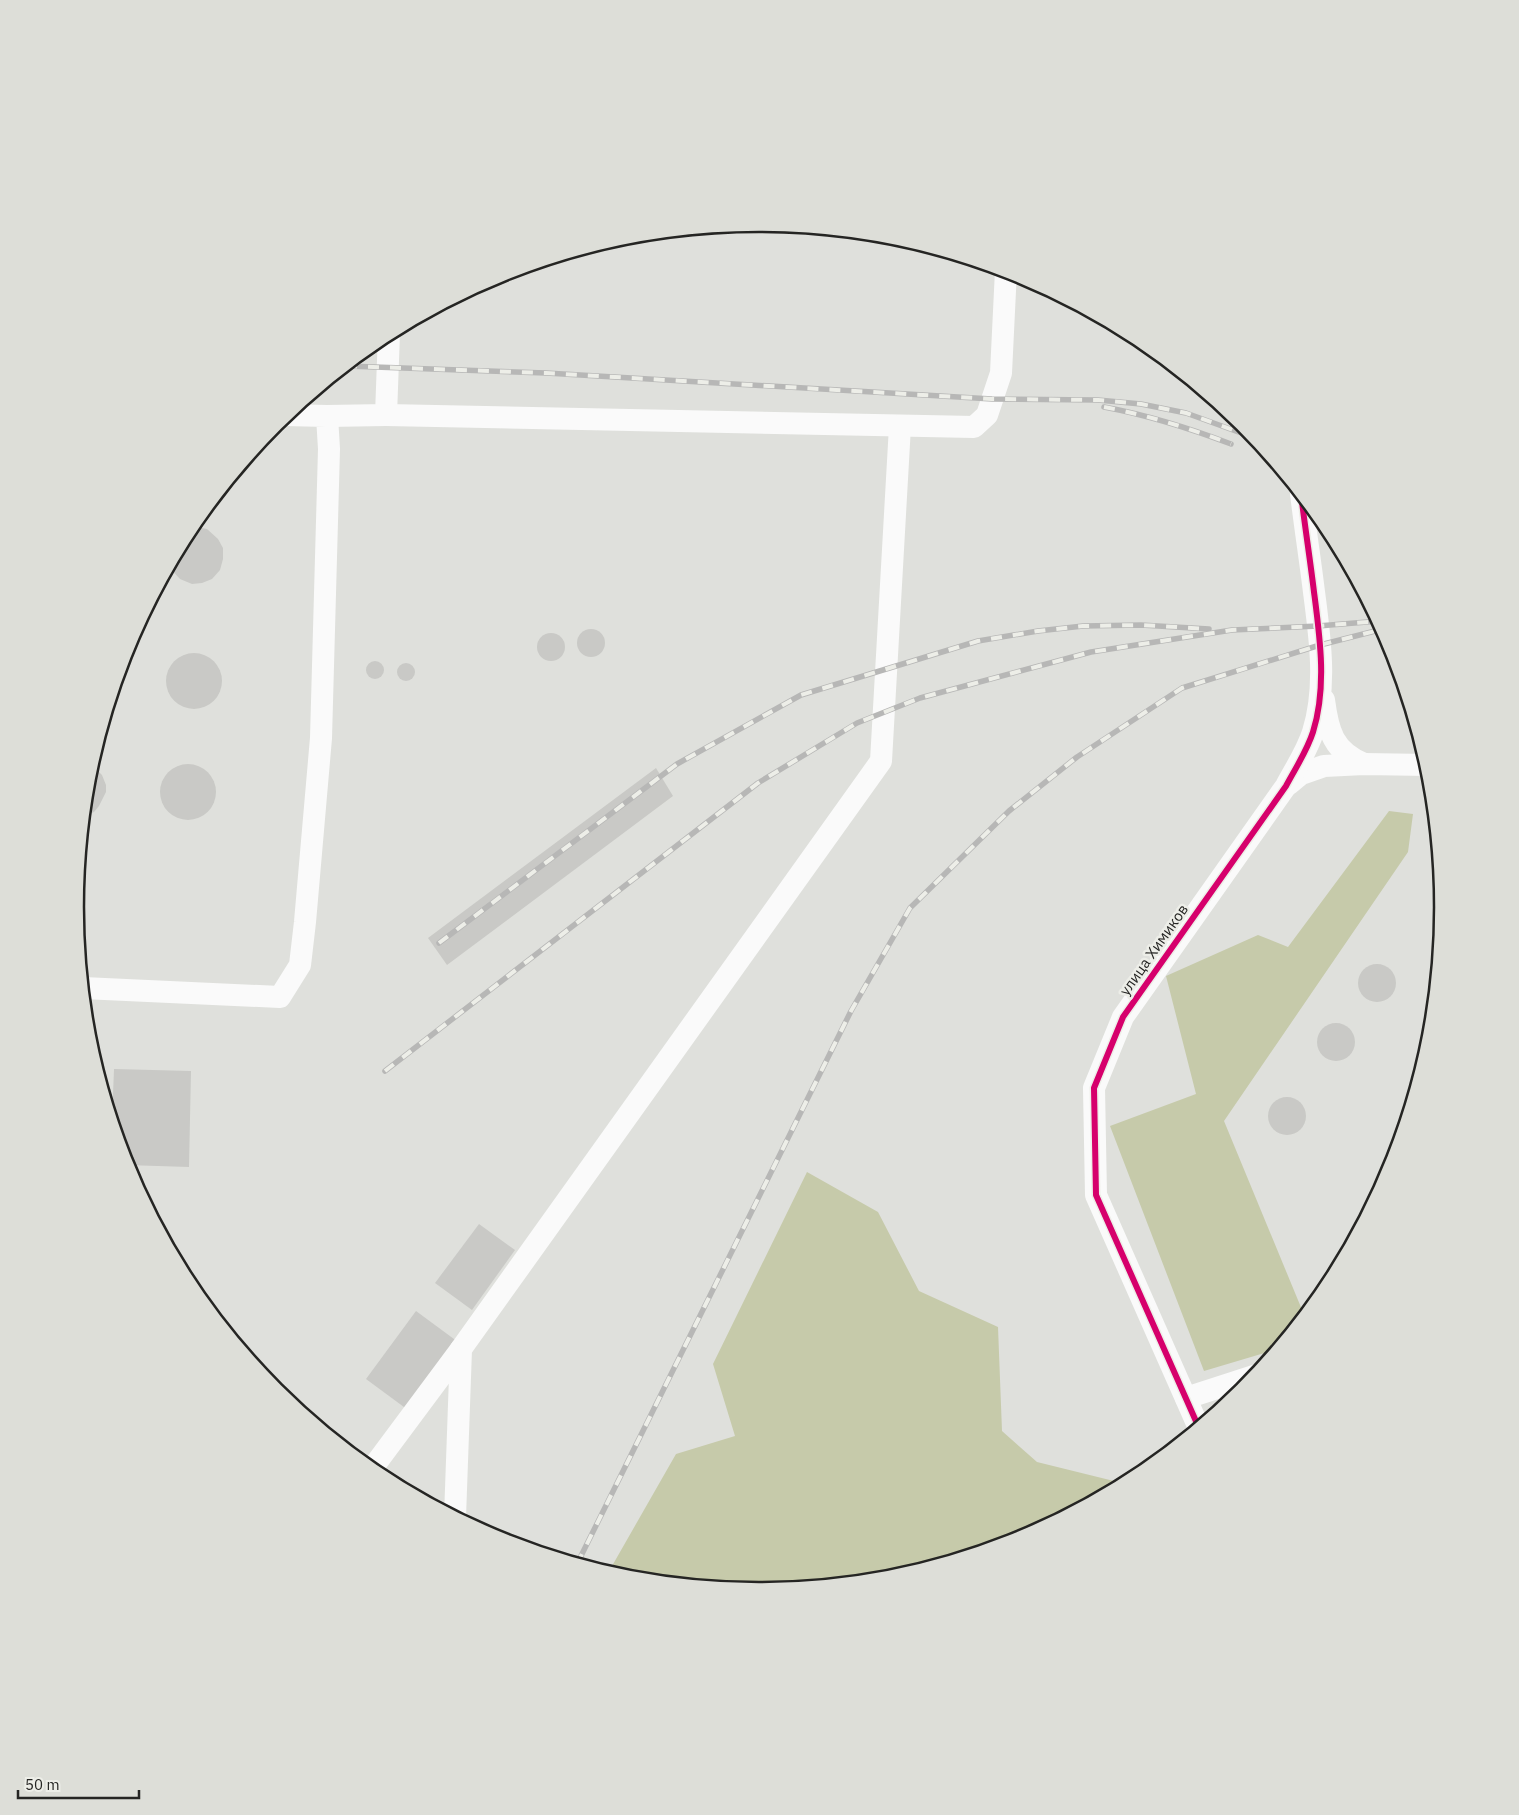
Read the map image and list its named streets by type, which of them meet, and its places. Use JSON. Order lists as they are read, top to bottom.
{
  "streets": {
    "street": ["улица Химиков"]
  },
  "scale_bar": "50 m"
}
